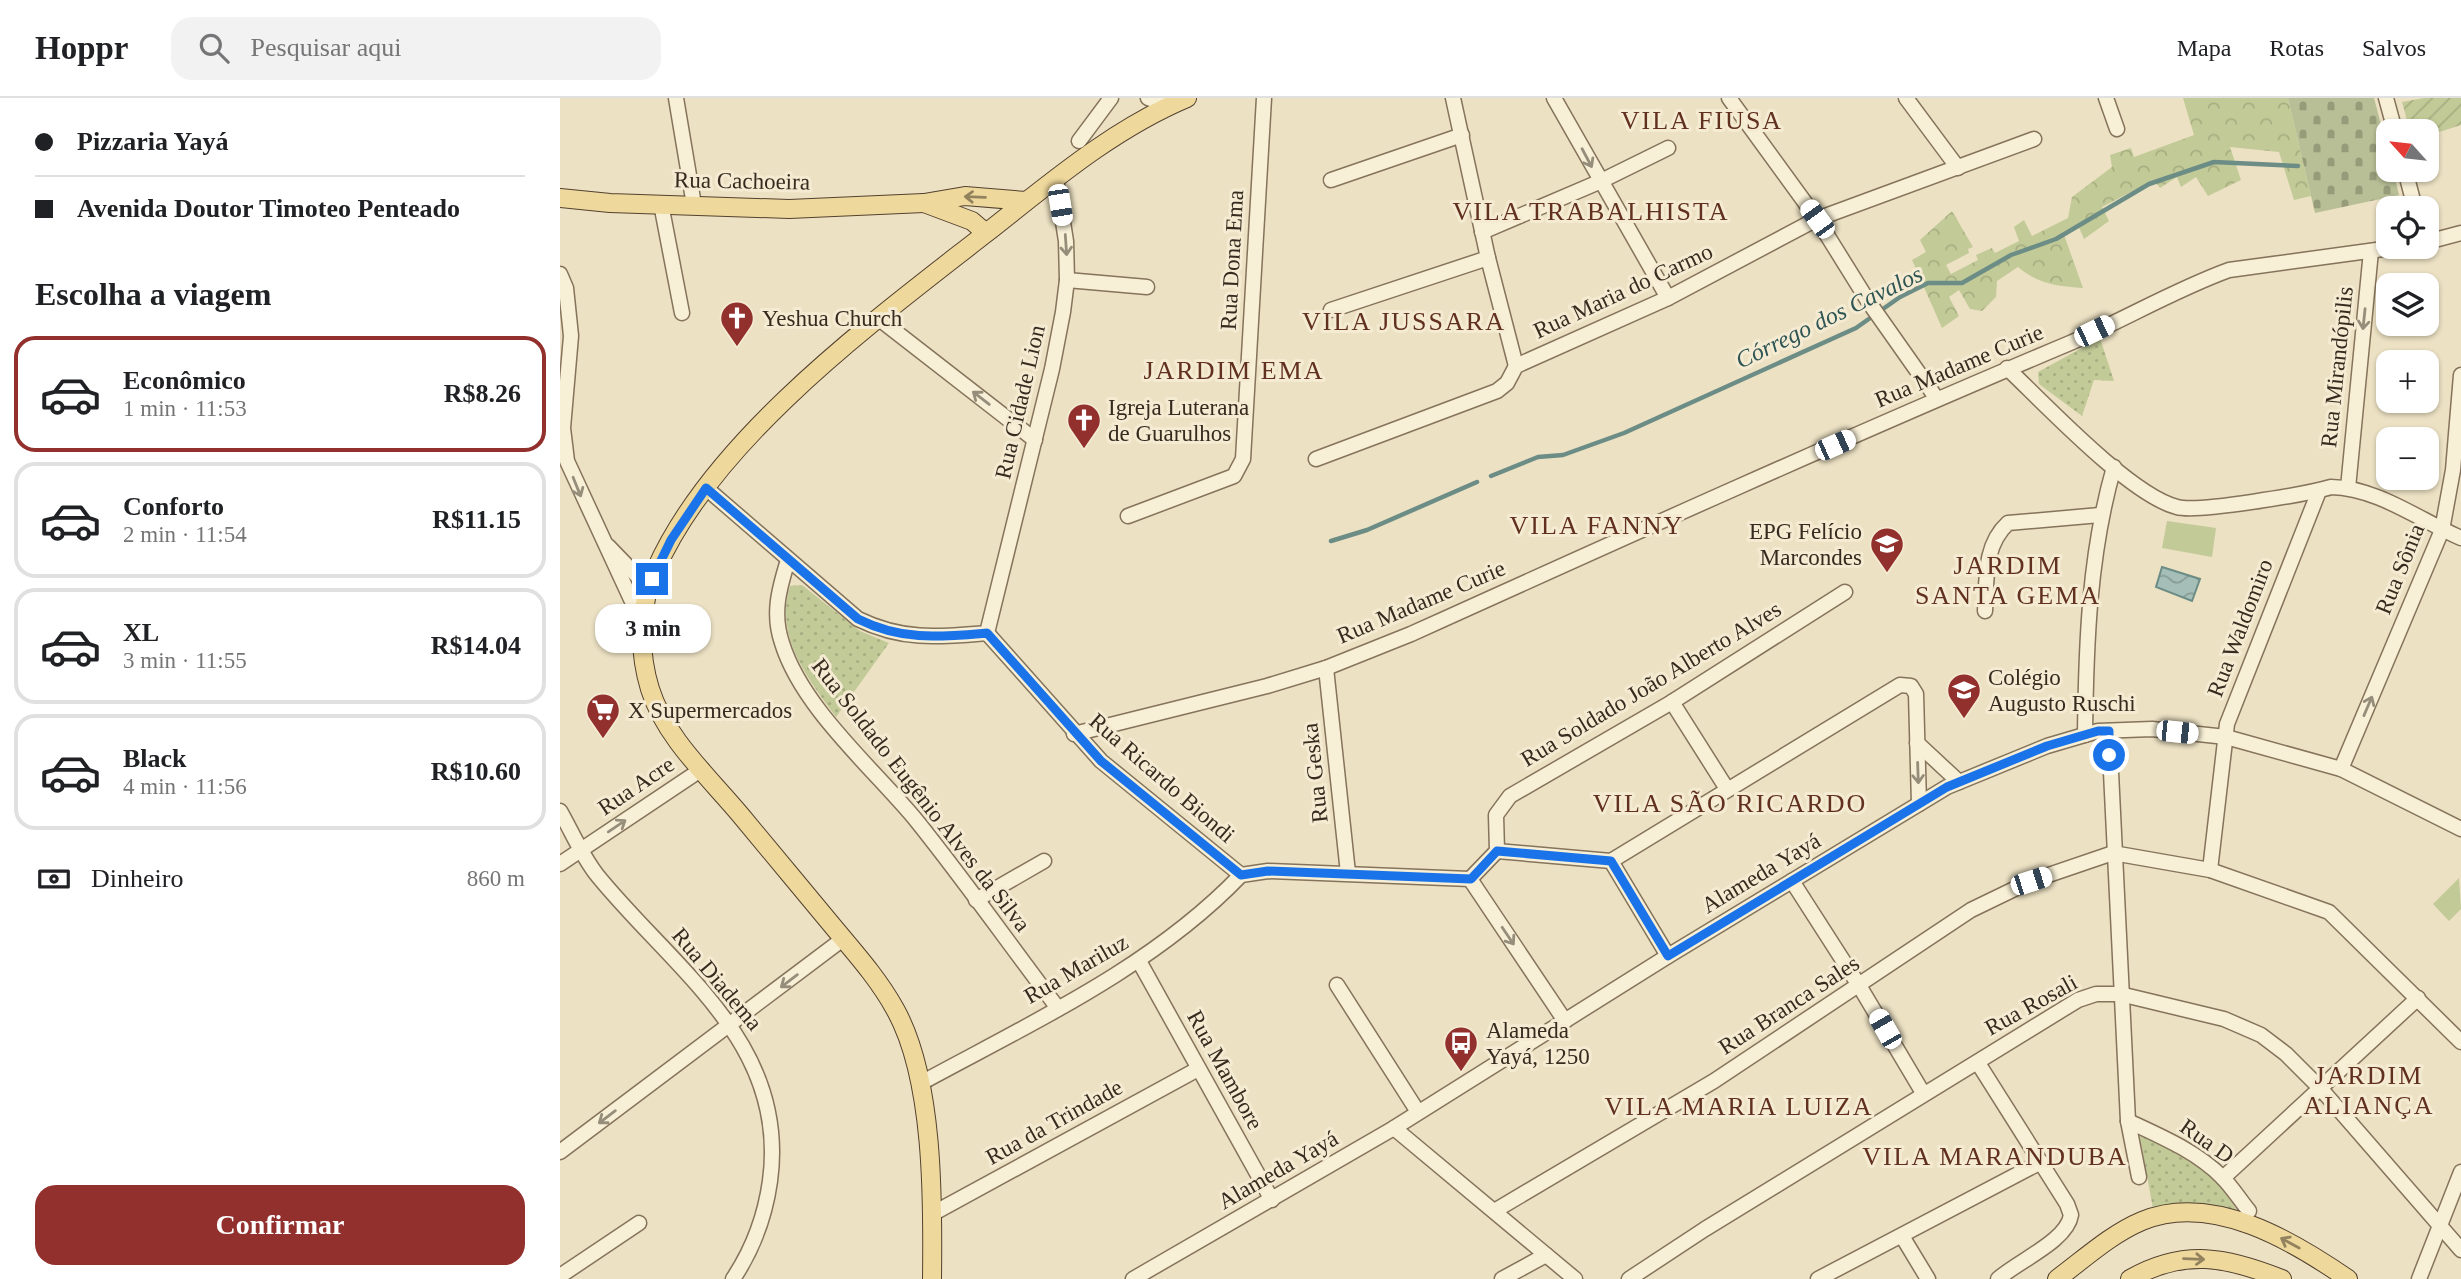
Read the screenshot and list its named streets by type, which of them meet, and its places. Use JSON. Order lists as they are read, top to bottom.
{
  "streets": {
    "main road": ["Rua Cachoeira"],
    "street": [
      "Rua Dona Ema",
      "Rua Maria do Carmo",
      "Rua Madame Curie",
      "Rua Mirandópilis",
      "Rua Cidade Lion",
      "Rua Sônia",
      "Rua Waldomiro",
      "Rua Soldado João Alberto Alves",
      "Rua Geska",
      "Rua Ricardo Biondi",
      "Rua Acre",
      "Rua Soldado Eugênio Alves da Silva",
      "Alameda Yayá",
      "Rua Mariluz",
      "Rua Diadema",
      "Rua Branca Sales",
      "Rua Rosali",
      "Rua Mambore",
      "Rua da Trindade",
      "Rua D"
    ]
  },
  "crossings": [
    ["Rua Madame Curie", "Rua Mirandópilis"],
    ["Rua Madame Curie", "Rua Geska"],
    ["Rua Madame Curie", "Rua Ricardo Biondi"],
    ["Rua Cidade Lion", "Rua Ricardo Biondi"],
    ["Rua Sônia", "Alameda Yayá"],
    ["Rua Waldomiro", "Alameda Yayá"],
    ["Rua Geska", "Rua Ricardo Biondi"],
    ["Rua Ricardo Biondi", "Rua Mariluz"],
    ["Rua Acre", "Rua Diadema"],
    ["Rua Soldado Eugênio Alves da Silva", "Rua Mariluz"],
    ["Alameda Yayá", "Rua Mambore"],
    ["Rua Mariluz", "Rua Mambore"],
    ["Rua Mambore", "Rua da Trindade"]
  ],
  "one_way": ["Rua Mirandópilis", "Rua Sônia", "Rua Acre"],
  "districts": [
    "VILA FIUSA",
    "VILA TRABALHISTA",
    "VILA JUSSARA",
    "JARDIM EMA",
    "VILA FANNY",
    "JARDIM SANTA GEMA",
    "VILA SÃO RICARDO",
    "JARDIM ALIANÇA",
    "VILA MARIA LUIZA",
    "VILA MARANDUBA"
  ],
  "water": ["Córrego dos Cavalos"],
  "places": {
    "church": ["Yeshua Church", "Igreja Luterana de Guarulhos"],
    "school or university": ["EPG Felício Marcondes", "Colégio Augusto Ruschi"],
    "supermarket": ["X Supermercados"],
    "bus stop": ["Alameda Yayá, 1250"]
  },
  "north": "top left",
  "page": {
    "header": "Hoppr",
    "search": "Pesquisar aqui",
    "nav": ["Mapa", "Rotas", "Salvos"],
    "banner": ["Pizzaria Yayá", "Avenida Doutor Timoteo Penteado"],
    "map_buttons": ["+", "−"],
    "heading": "Escolha a viagem",
    "list": [
      {
        "name": "Econômico",
        "note": "1 min · 11:53",
        "value": "R$8.26"
      },
      {
        "name": "Conforto",
        "note": "2 min · 11:54",
        "value": "R$11.15"
      },
      {
        "name": "XL",
        "note": "3 min · 11:55",
        "value": "R$14.04"
      },
      {
        "name": "Black",
        "note": "4 min · 11:56",
        "value": "R$10.60"
      }
    ],
    "bubble": "3 min",
    "pay": ["Dinheiro", "860 m"],
    "buttons": "Confirmar"
  }
}
